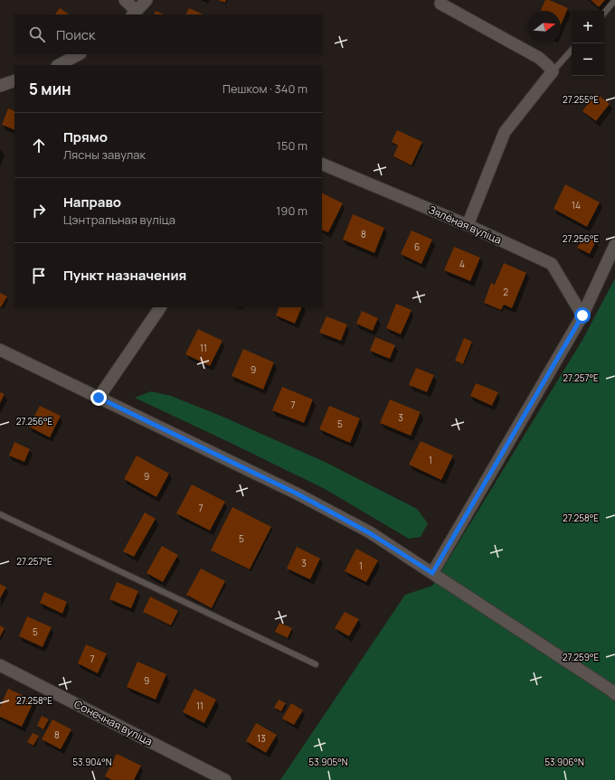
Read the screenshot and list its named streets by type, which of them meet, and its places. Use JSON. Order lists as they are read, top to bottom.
{
  "streets": {
    "street": ["Зялёная вуліца", "Сонечная вуліца"]
  },
  "house_numbers": [
    "14",
    "8",
    "6",
    "4",
    "2",
    "11",
    "9",
    "7",
    "3",
    "5",
    "1",
    "9",
    "7",
    "5",
    "3",
    "1",
    "5",
    "7",
    "9",
    "11",
    "8",
    "13"
  ],
  "north": "right",
  "page": {
    "map_buttons": ["+", "−"],
    "search": "Поиск",
    "heading": ["5 мин", "Пешком · 340 m"],
    "list": [
      ["Прямо", "Лясны завулак", "150 m"],
      ["Направо", "Цэнтральная вуліца", "190 m"],
      "Пункт назначения"
    ]
  },
  "coordinates": [
    "27.255°E",
    "27.256°E",
    "27.257°E",
    "27.258°E",
    "27.259°E",
    "53.904°N",
    "53.905°N",
    "53.906°N"
  ]
}
